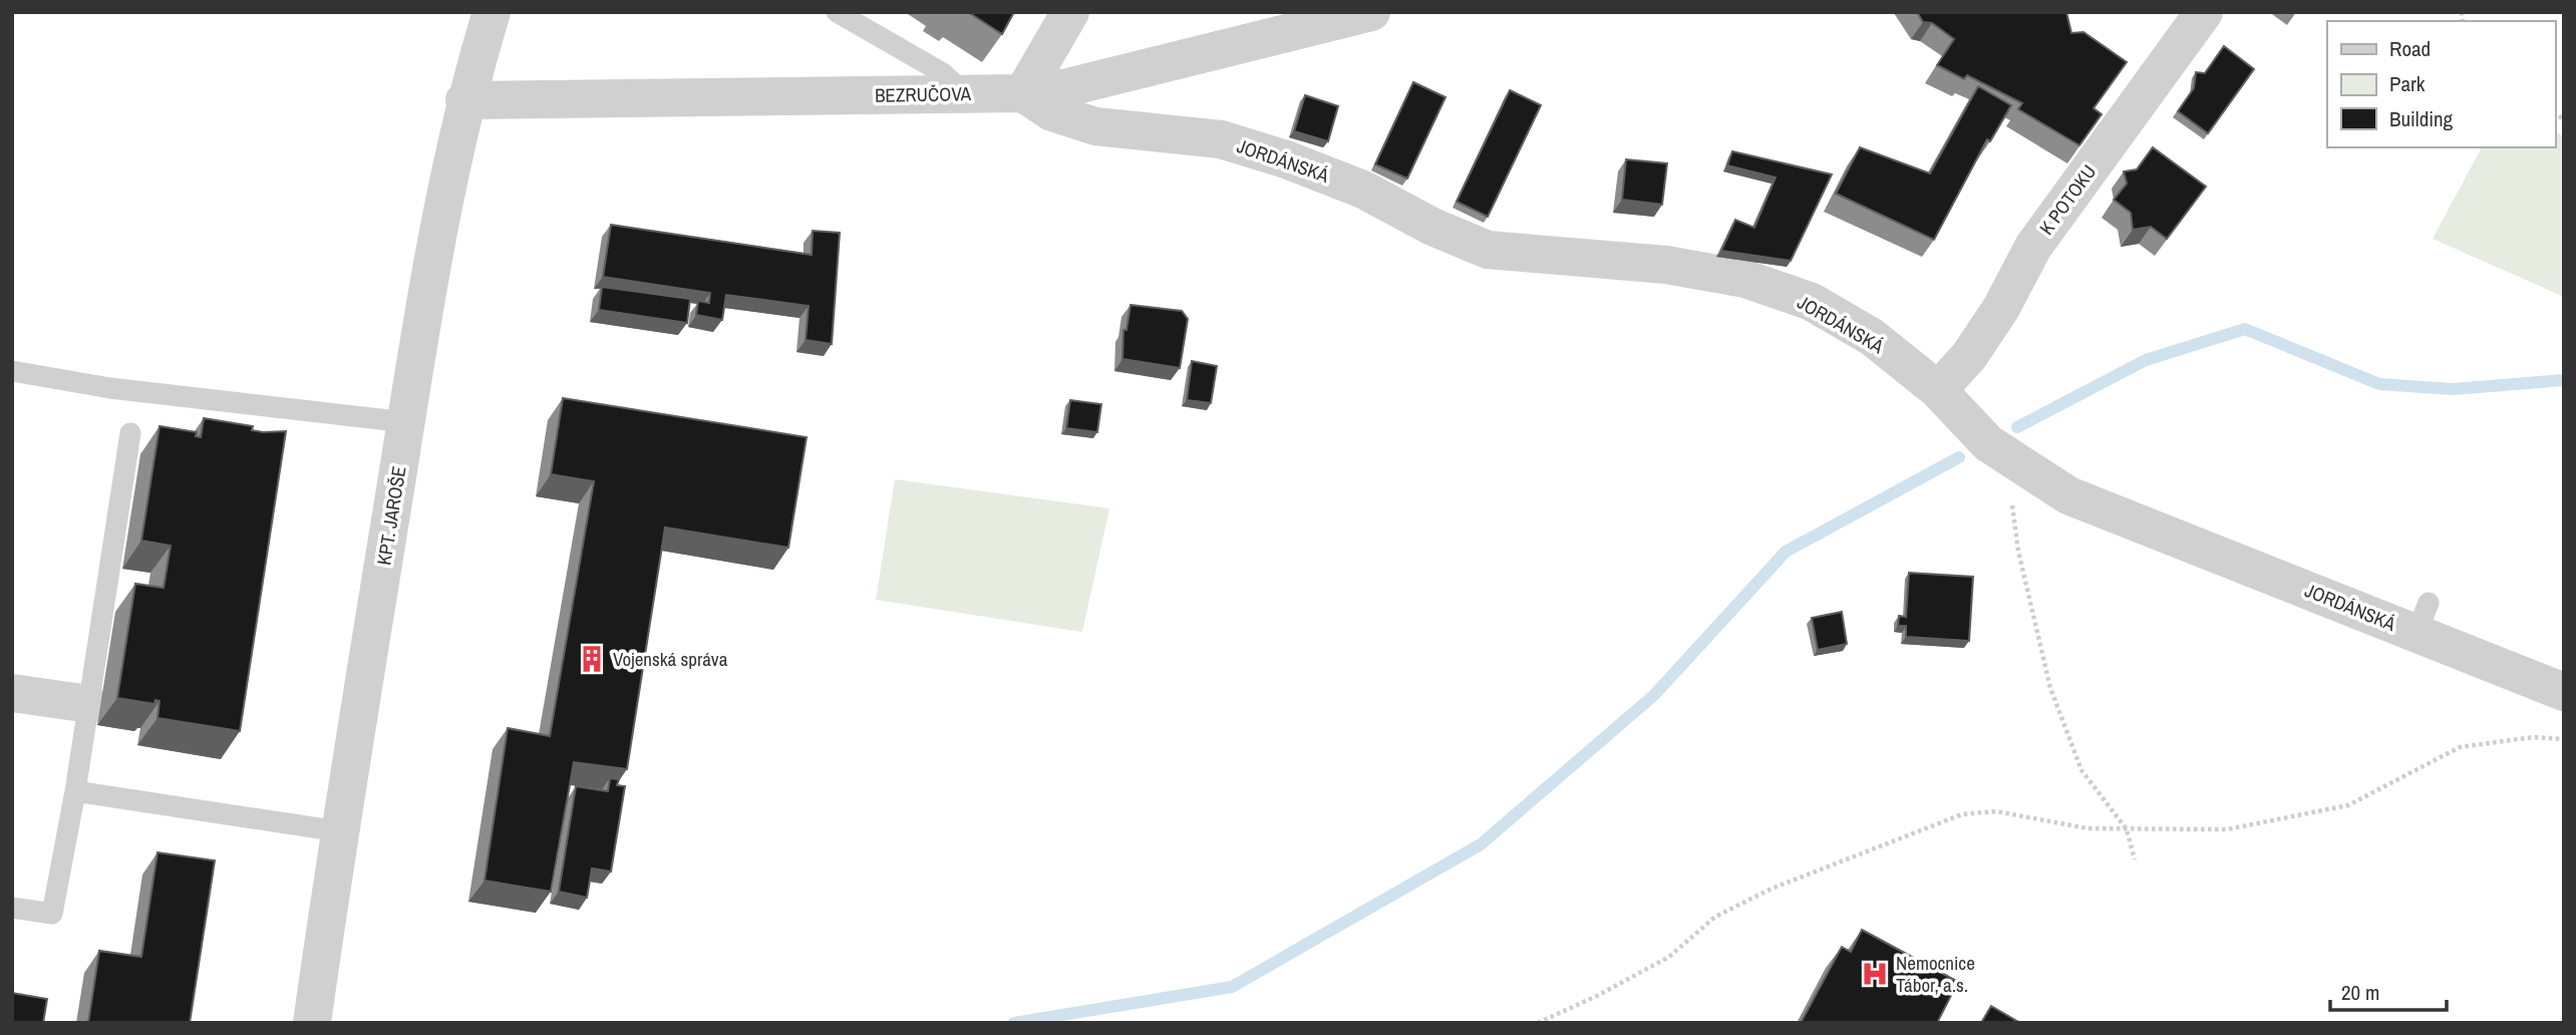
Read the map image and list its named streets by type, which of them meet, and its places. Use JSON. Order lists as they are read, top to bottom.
{
  "streets": {
    "street": [
      "BEZRUČOVA",
      "JORDÁNSKÁ",
      "K POTOKU",
      "KPT. JAROŠE"
    ]
  },
  "crossings": [
    ["BEZRUČOVA", "JORDÁNSKÁ"],
    ["BEZRUČOVA", "KPT. JAROŠE"],
    ["JORDÁNSKÁ", "K POTOKU"]
  ],
  "places": {
    "building": ["Vojenská správa"],
    "hospital": ["Nemocnice Tábor, a.s."]
  },
  "legend": ["Road", "Park", "Building"],
  "scale_bar": "20 m"
}
